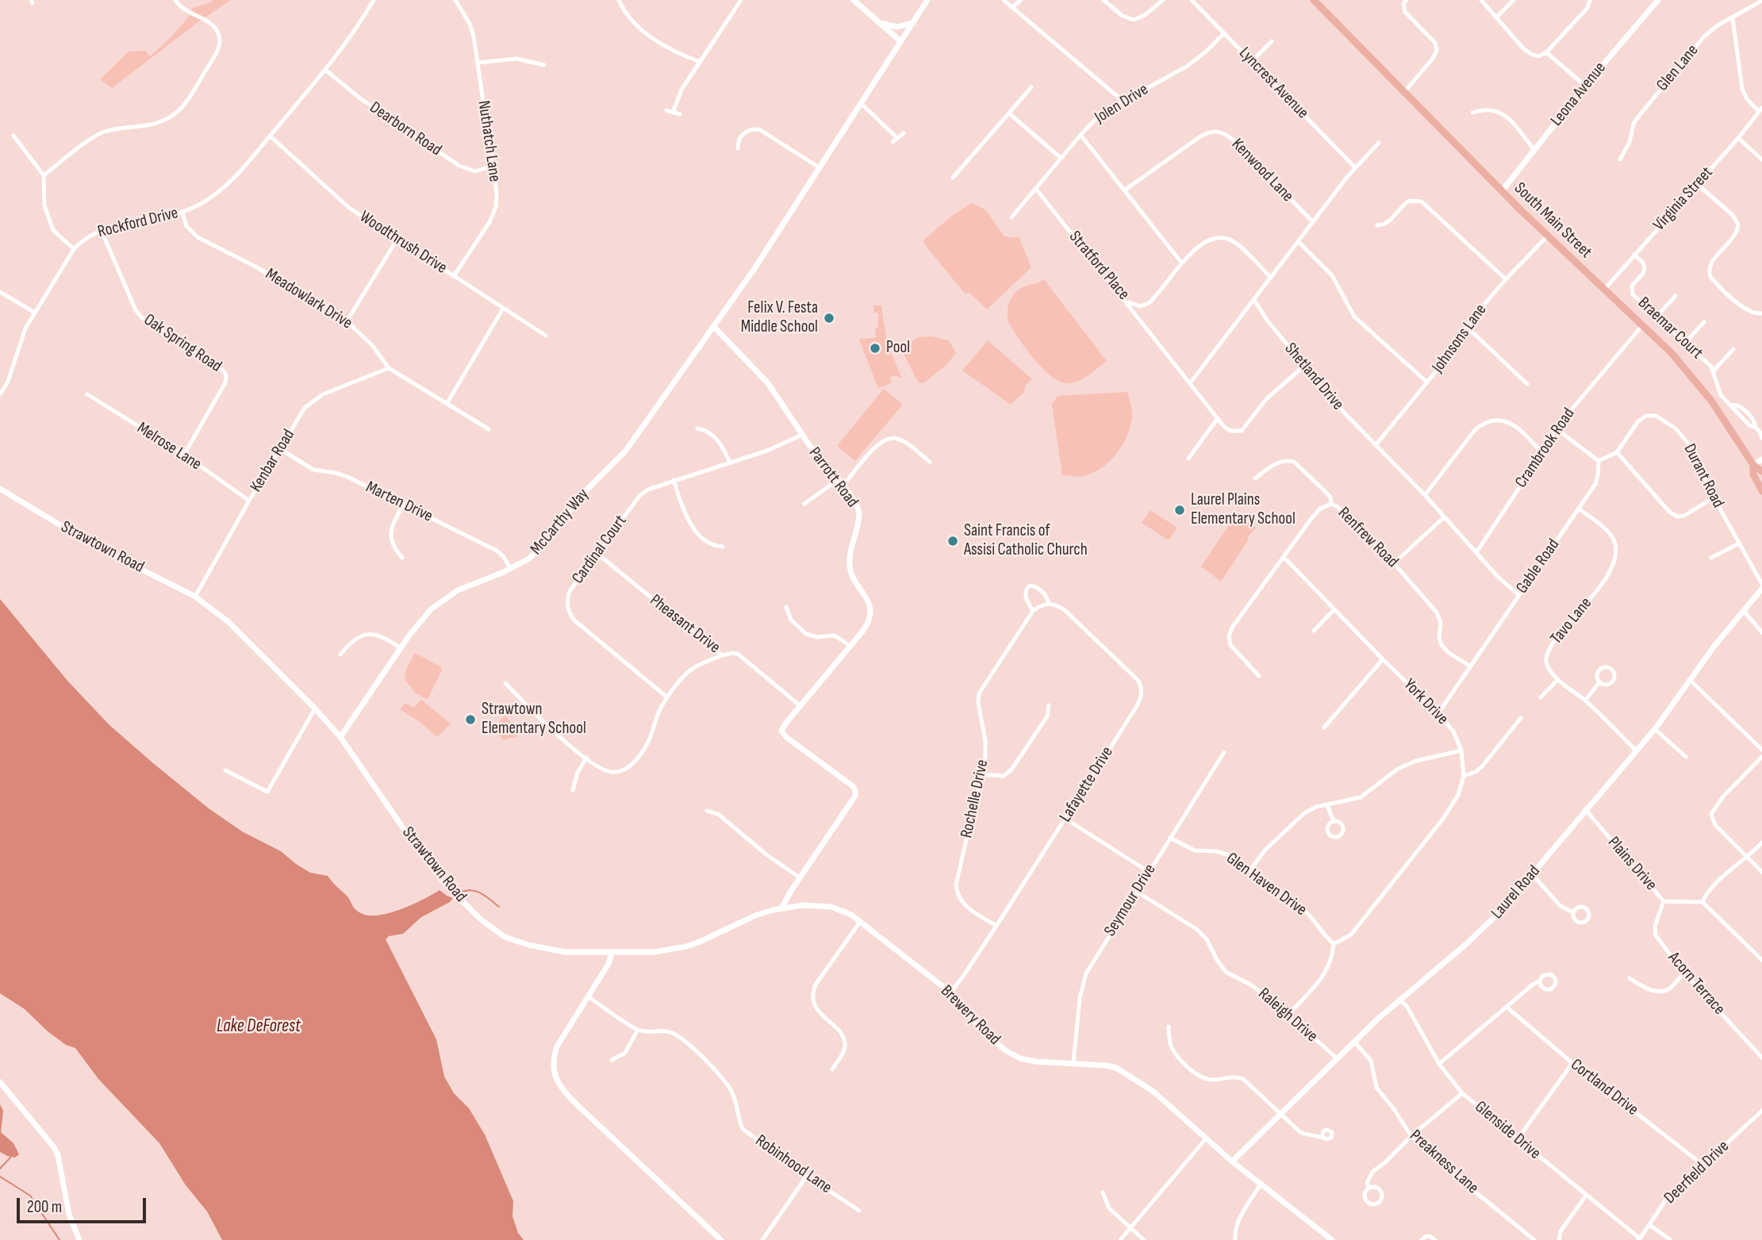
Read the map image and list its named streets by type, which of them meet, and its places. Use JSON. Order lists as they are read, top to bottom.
{
  "streets": {
    "main road": ["South Main Street"],
    "street": [
      "Glen Lane",
      "Lyncrest Avenue",
      "Leona Avenue",
      "Jolen Drive",
      "Dearborn Road",
      "Nuthatch Lane",
      "Kenwood Lane",
      "Virginia Street",
      "Rockford Drive",
      "Woodthrush Drive",
      "Stratford Place",
      "Meadowlark Drive",
      "Braemar Court",
      "Johnsons Lane",
      "Oak Spring Road",
      "Shetland Drive",
      "Melrose Lane",
      "Crambrook Road",
      "Kenbar Road",
      "Durant Road",
      "Parrott Road",
      "Marten Drive",
      "McCarthy Way",
      "Renfrew Road",
      "Strawtown Road",
      "Cardinal Court",
      "Gable Road",
      "Tavo Lane",
      "Pheasant Drive",
      "York Drive",
      "Lafayette Drive",
      "Rochelle Drive",
      "Plains Drive",
      "Glen Haven Drive",
      "Laurel Road",
      "Seymour Drive",
      "Acorn Terrace",
      "Brewery Road",
      "Raleigh Drive",
      "Cortland Drive",
      "Glenside Drive",
      "Preakness Lane",
      "Robinhood Lane",
      "Deerfield Drive"
    ]
  },
  "crossings": [
    ["Lyncrest Avenue", "Jolen Drive"],
    ["Leona Avenue", "South Main Street"],
    ["Jolen Drive", "Stratford Place"],
    ["Dearborn Road", "Nuthatch Lane"],
    ["Dearborn Road", "Rockford Drive"],
    ["Nuthatch Lane", "Woodthrush Drive"],
    ["Virginia Street", "South Main Street"],
    ["Virginia Street", "Braemar Court"],
    ["South Main Street", "Johnsons Lane"],
    ["South Main Street", "Crambrook Road"],
    ["Rockford Drive", "Woodthrush Drive"],
    ["Rockford Drive", "Meadowlark Drive"],
    ["Rockford Drive", "Oak Spring Road"],
    ["Meadowlark Drive", "Kenbar Road"],
    ["Johnsons Lane", "Shetland Drive"],
    ["Oak Spring Road", "Melrose Lane"],
    ["Shetland Drive", "Crambrook Road"],
    ["Shetland Drive", "Gable Road"],
    ["Melrose Lane", "Kenbar Road"],
    ["Kenbar Road", "Marten Drive"],
    ["Kenbar Road", "Strawtown Road"],
    ["Durant Road", "Gable Road"],
    ["Parrott Road", "McCarthy Way"],
    ["Parrott Road", "Cardinal Court"],
    ["Parrott Road", "Pheasant Drive"],
    ["Parrott Road", "Brewery Road"],
    ["Marten Drive", "McCarthy Way"],
    ["McCarthy Way", "Strawtown Road"],
    ["Renfrew Road", "Gable Road"],
    ["Renfrew Road", "York Drive"],
    ["Strawtown Road", "Brewery Road"],
    ["Cardinal Court", "Pheasant Drive"],
    ["Gable Road", "Tavo Lane"],
    ["Gable Road", "York Drive"],
    ["Tavo Lane", "Laurel Road"],
    ["York Drive", "Glen Haven Drive"],
    ["Lafayette Drive", "Rochelle Drive"],
    ["Lafayette Drive", "Brewery Road"],
    ["Plains Drive", "Laurel Road"],
    ["Plains Drive", "Acorn Terrace"],
    ["Glen Haven Drive", "Seymour Drive"],
    ["Laurel Road", "Brewery Road"],
    ["Laurel Road", "Raleigh Drive"],
    ["Laurel Road", "Glenside Drive"],
    ["Laurel Road", "Preakness Lane"],
    ["Seymour Drive", "Brewery Road"],
    ["Seymour Drive", "Raleigh Drive"],
    ["Cortland Drive", "Deerfield Drive"],
    ["Glenside Drive", "Deerfield Drive"]
  ],
  "water": ["Lake DeForest"],
  "places": [
    "Felix V. Festa Middle School",
    "Pool",
    "Laurel Plains Elementary School",
    "Saint Francis of Assisi Catholic Church",
    "Strawtown Elementary School"
  ],
  "scale_bar": "200 m"
}
